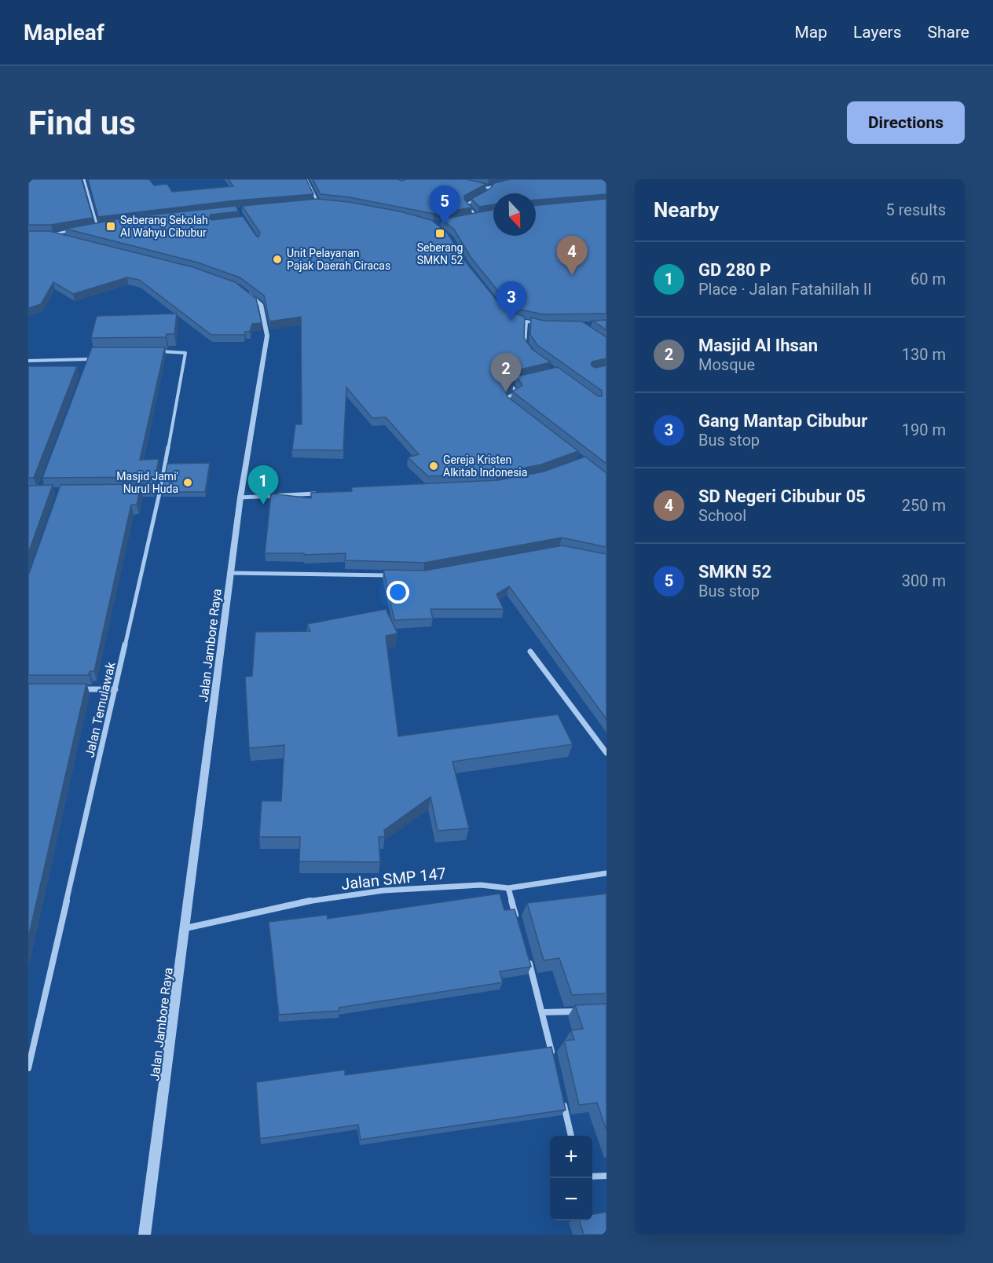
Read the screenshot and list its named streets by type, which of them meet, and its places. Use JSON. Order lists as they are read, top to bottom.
{
  "streets": {
    "street": ["Jalan Jambore Raya", "Jalan Temulawak", "Jalan SMP 147"]
  },
  "crossings": [
    ["Jalan Jambore Raya", "Jalan SMP 147"]
  ],
  "places": {
    "transit": ["Seberang Sekolah Al Wahyu Cibubur", "Seberang SMKN 52"],
    "other": ["Unit Pelayanan Pajak Daerah Ciracas", "Gereja Kristen Alkitab Indonesia", "Masjid Jami' Nurul Huda"]
  },
  "north": "bottom",
  "page": {
    "header": "Mapleaf",
    "nav": ["Map", "Layers", "Share"],
    "buttons": "Directions",
    "title": "Find us",
    "heading": ["Nearby", "5 results"],
    "pins": [
      "5",
      "4",
      "3",
      "2",
      "1"
    ],
    "list": [
      {
        "mark": "1",
        "name": "GD 280 P",
        "note": "Place · Jalan Fatahillah II",
        "value": "60 m"
      },
      {
        "mark": "2",
        "name": "Masjid Al Ihsan",
        "note": "Mosque",
        "value": "130 m"
      },
      {
        "mark": "3",
        "name": "Gang Mantap Cibubur",
        "note": "Bus stop",
        "value": "190 m"
      },
      {
        "mark": "4",
        "name": "SD Negeri Cibubur 05",
        "note": "School",
        "value": "250 m"
      },
      {
        "mark": "5",
        "name": "SMKN 52",
        "note": "Bus stop",
        "value": "300 m"
      }
    ],
    "map_buttons": ["+", "−"]
  }
}
